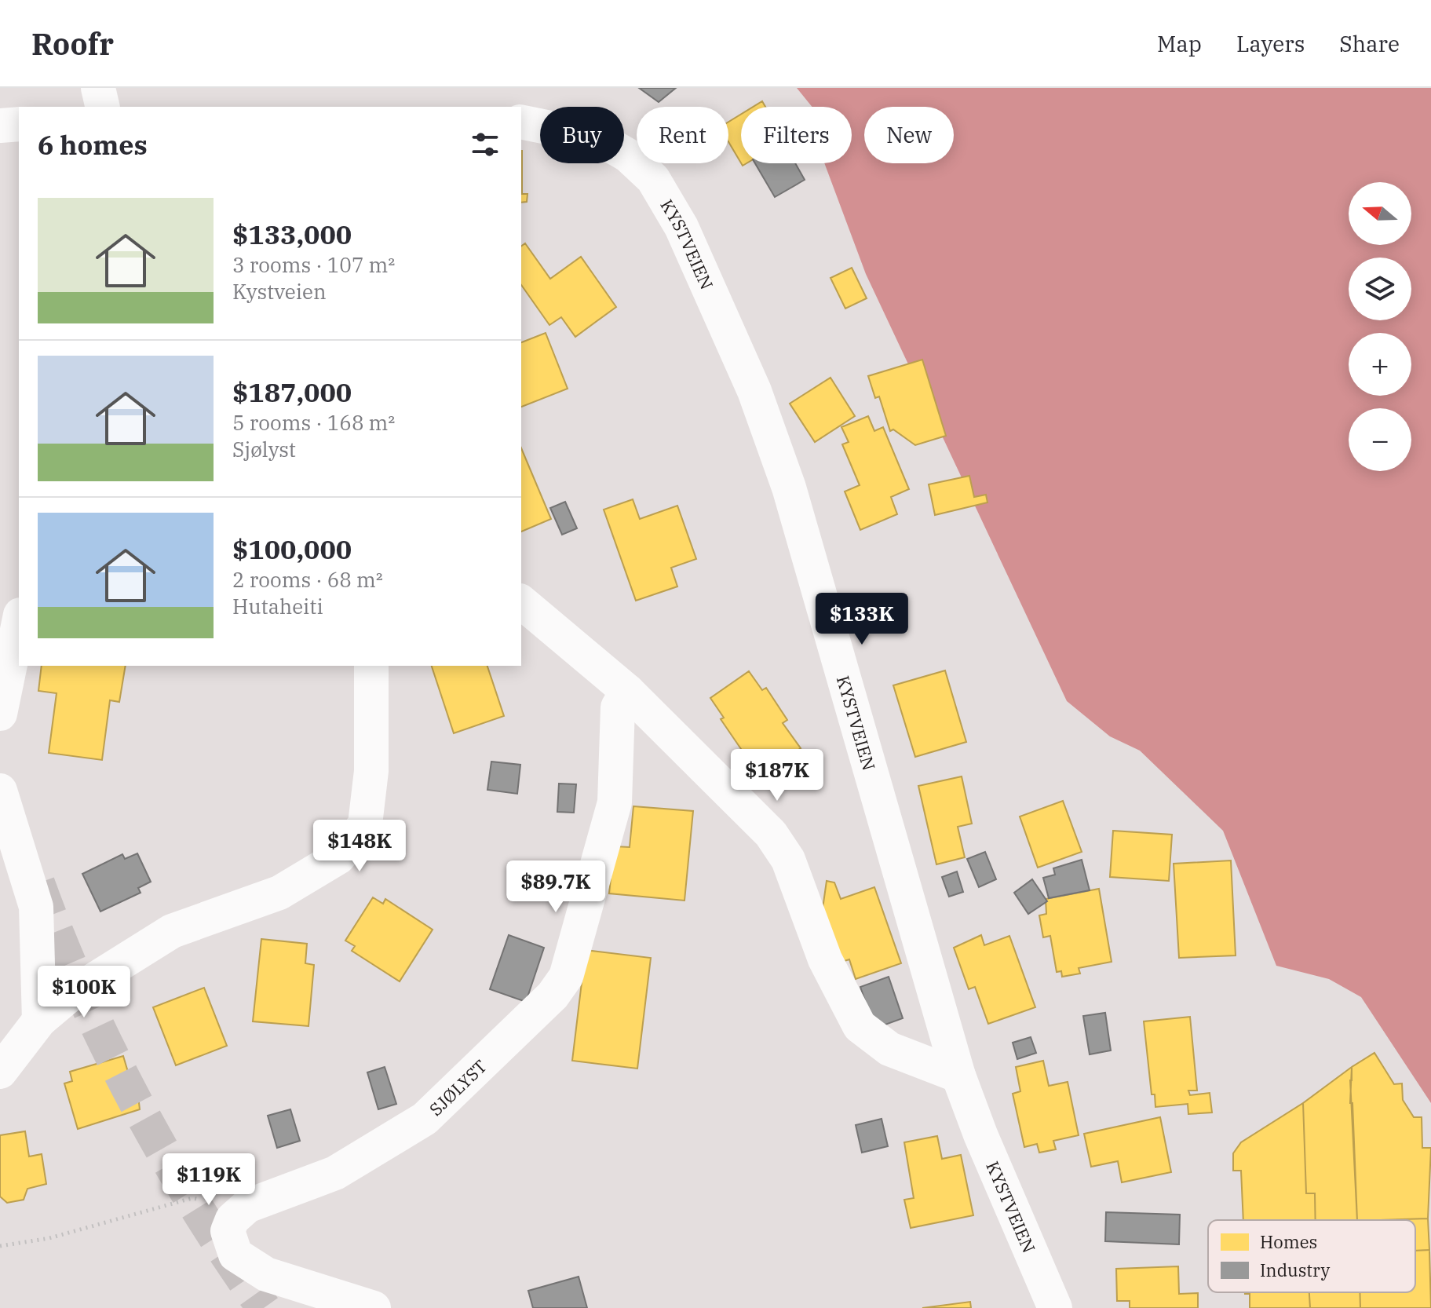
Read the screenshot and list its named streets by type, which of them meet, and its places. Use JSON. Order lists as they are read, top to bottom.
{
  "streets": {
    "street": ["KYSTVEIEN", "SJØLYST"]
  },
  "legend": ["Homes", "Industry"],
  "north": "left",
  "page": {
    "header": "Roofr",
    "nav": ["Map", "Layers", "Share"],
    "chip": [
      "Buy",
      "Rent",
      "Filters",
      "New"
    ],
    "heading": "6 homes",
    "map_buttons": ["+", "−"],
    "list": [
      {
        "name": "$133,000",
        "note": "3 rooms · 107 m² · Kystveien"
      },
      {
        "name": "$187,000",
        "note": "5 rooms · 168 m² · Sjølyst"
      },
      {
        "name": "$100,000",
        "note": "2 rooms · 68 m² · Hutaheiti"
      }
    ],
    "price": [
      "$133K",
      "$187K",
      "$148K",
      "$89.7K",
      "$100K",
      "$119K"
    ]
  }
}
